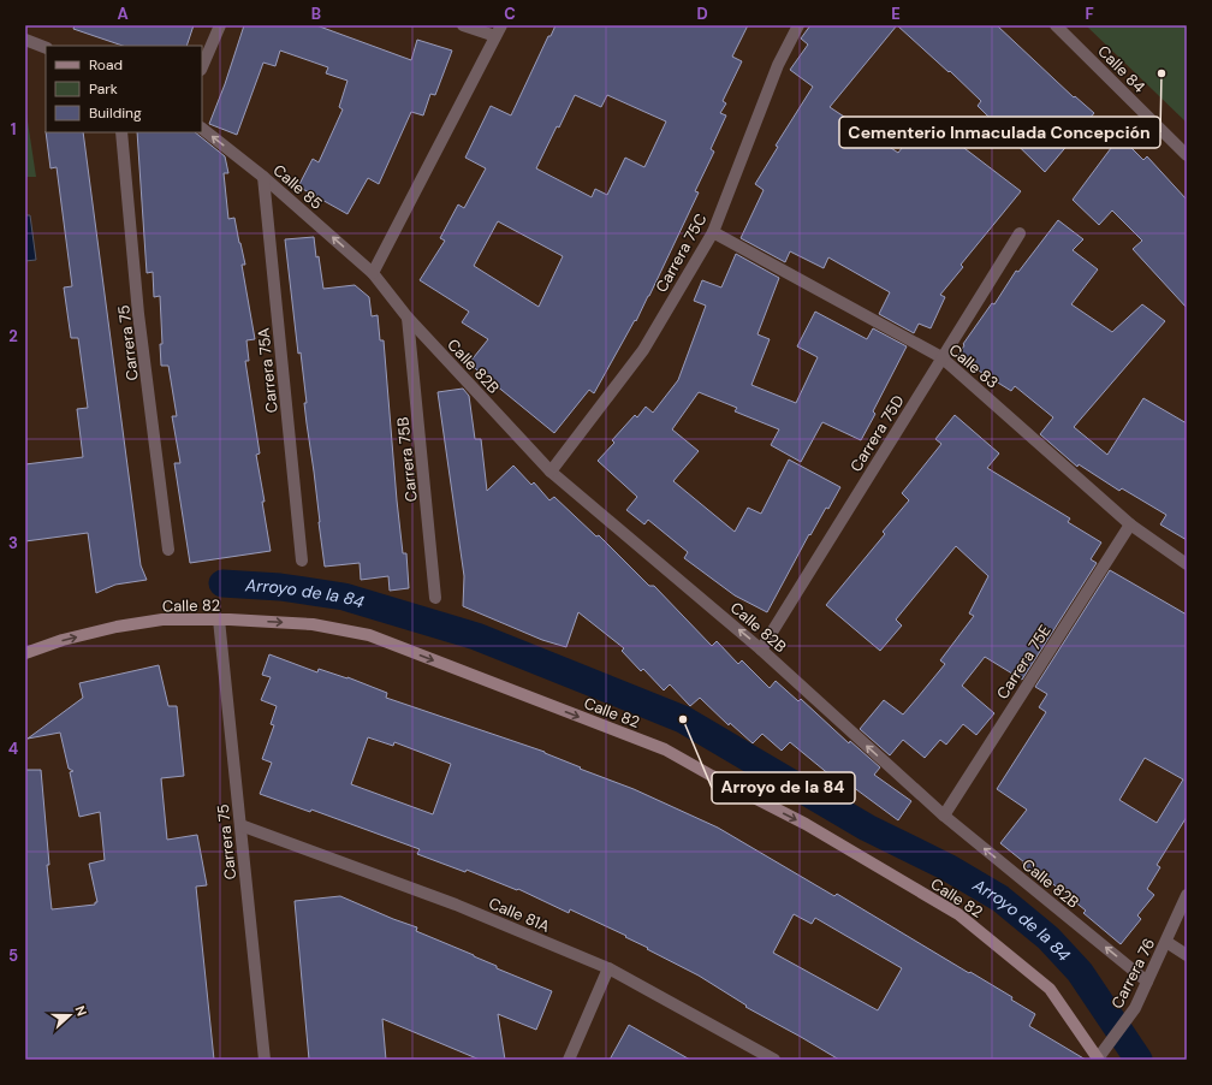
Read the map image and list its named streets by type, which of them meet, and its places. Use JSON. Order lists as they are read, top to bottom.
{
  "streets": {
    "street": [
      "Calle 84",
      "Calle 85",
      "Carrera 75C",
      "Carrera 75",
      "Calle 82B",
      "Calle 83",
      "Carrera 75A",
      "Carrera 75D",
      "Carrera 75B",
      "Calle 82",
      "Carrera 75E",
      "Calle 81A",
      "Carrera 76"
    ]
  },
  "crossings": [
    ["Calle 85", "Calle 82B"],
    ["Calle 85", "Carrera 75A"],
    ["Carrera 75C", "Calle 82B"],
    ["Carrera 75C", "Calle 83"],
    ["Carrera 75", "Calle 82"],
    ["Carrera 75", "Calle 81A"],
    ["Calle 82B", "Carrera 75D"],
    ["Calle 82B", "Carrera 75B"],
    ["Calle 82B", "Carrera 75E"],
    ["Calle 82B", "Carrera 76"],
    ["Calle 83", "Carrera 75D"],
    ["Calle 83", "Carrera 75E"],
    ["Calle 82", "Carrera 76"]
  ],
  "one_way": ["Calle 85", "Calle 82B", "Calle 82"],
  "water": ["Arroyo de la 84"],
  "places": ["Cementerio Inmaculada Concepción", "Arroyo de la 84"],
  "legend": ["Road", "Park", "Building"],
  "north": "right",
  "grid": {
    "columns": [
      "A",
      "B",
      "C",
      "D",
      "E",
      "F"
    ],
    "rows": [
      "1",
      "2",
      "3",
      "4",
      "5"
    ]
  }
}
